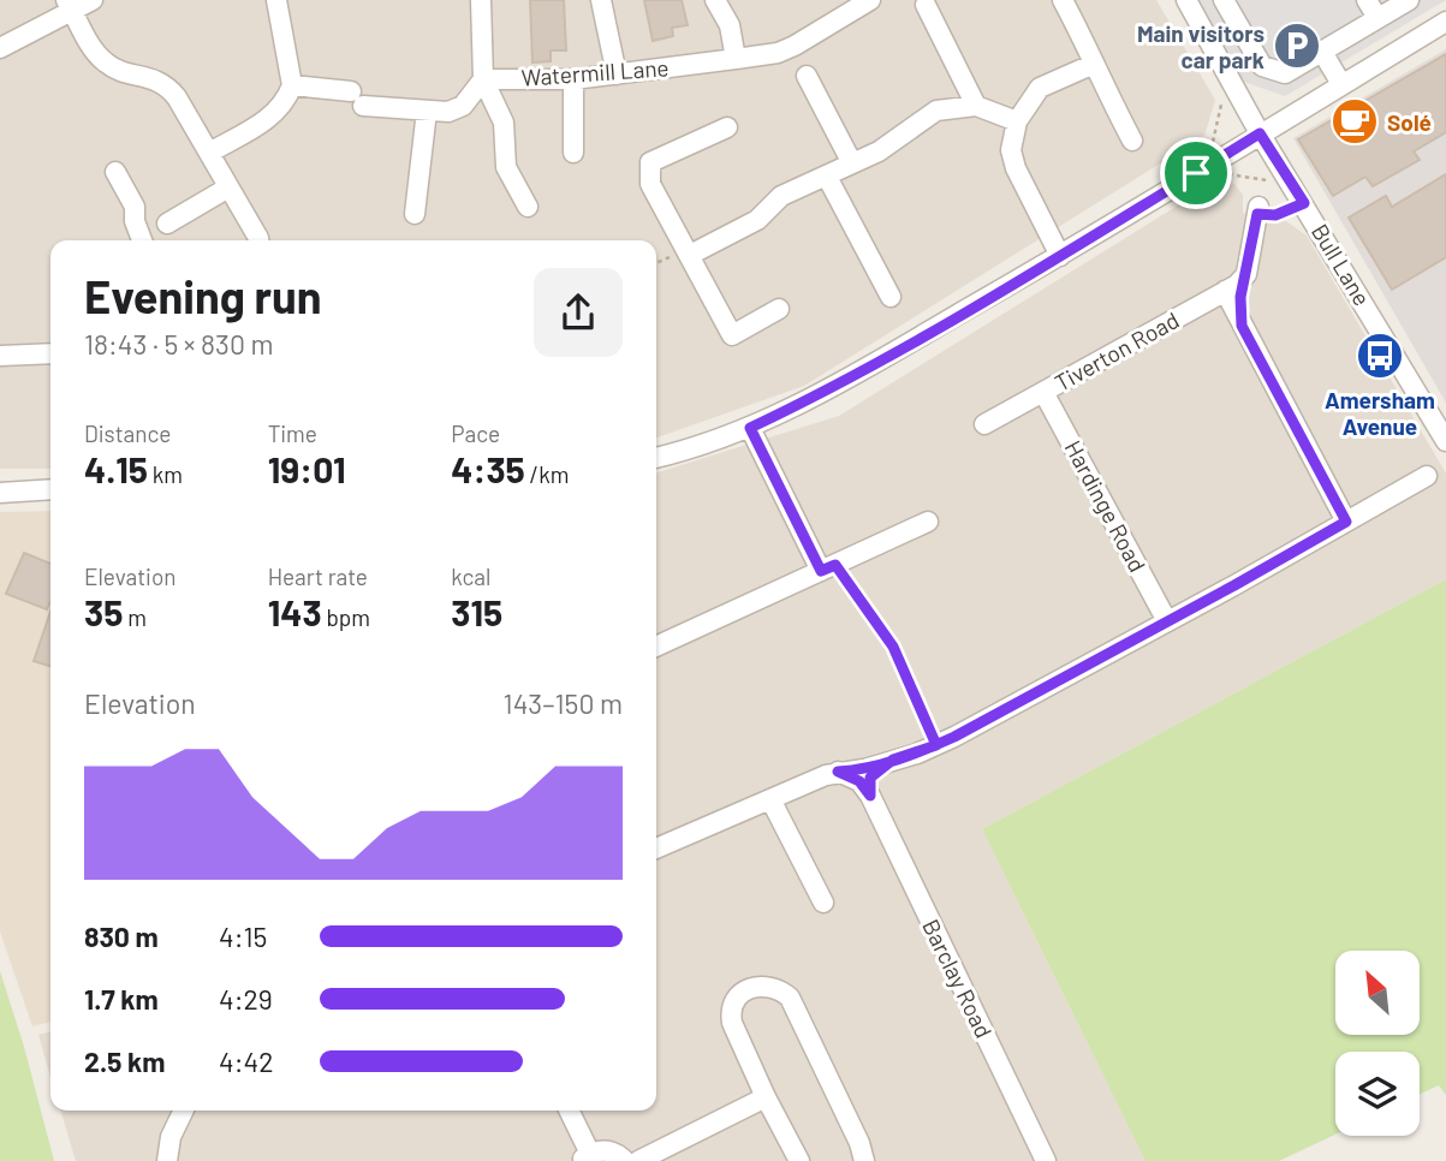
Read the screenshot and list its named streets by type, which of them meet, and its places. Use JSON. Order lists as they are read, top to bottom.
{
  "streets": {
    "street": [
      "Watermill Lane",
      "Bull Lane",
      "Tiverton Road",
      "Hardinge Road",
      "Barclay Road"
    ]
  },
  "crossings": [
    ["Tiverton Road", "Hardinge Road"]
  ],
  "places": {
    "parking": ["Main visitors car park"],
    "cafe": ["Solé"],
    "bus stop": ["Amersham Avenue"]
  },
  "north": "top left",
  "page": {
    "heading": ["Evening run", "18:43 · 5 × 830 m"],
    "stats": [
      ["Distance", "4.15 km"],
      ["Time", "19:01"],
      ["Pace", "4:35 /km"],
      ["Elevation", "35 m"],
      ["Heart rate", "143 bpm"],
      ["kcal", "315"]
    ],
    "chart": ["Elevation", "143–150 m"],
    "list": [
      {
        "name": "830 m",
        "note": "4:15"
      },
      {
        "name": "1.7 km",
        "note": "4:29"
      },
      {
        "name": "2.5 km",
        "note": "4:42"
      }
    ]
  }
}
